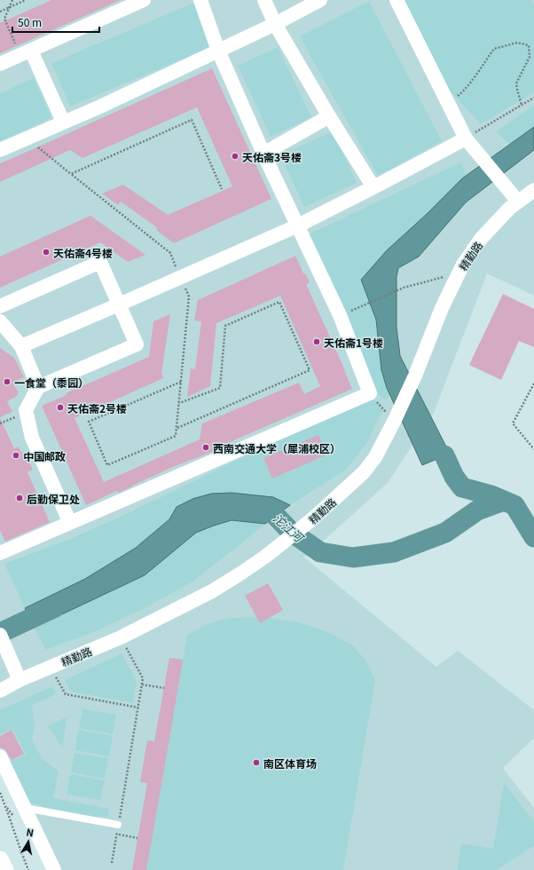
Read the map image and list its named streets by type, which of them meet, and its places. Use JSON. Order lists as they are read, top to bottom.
{
  "streets": {
    "street": ["精勤路"]
  },
  "water": ["沱江河"],
  "places": [
    "天佑斋3号楼",
    "天佑斋4号楼",
    "天佑斋1号楼",
    "一食堂（黍园）",
    "天佑斋2号楼",
    "西南交通大学（犀浦校区）",
    "中国邮政",
    "后勤保卫处",
    "南区体育场"
  ],
  "scale_bar": "50 m",
  "north": "top"
}
